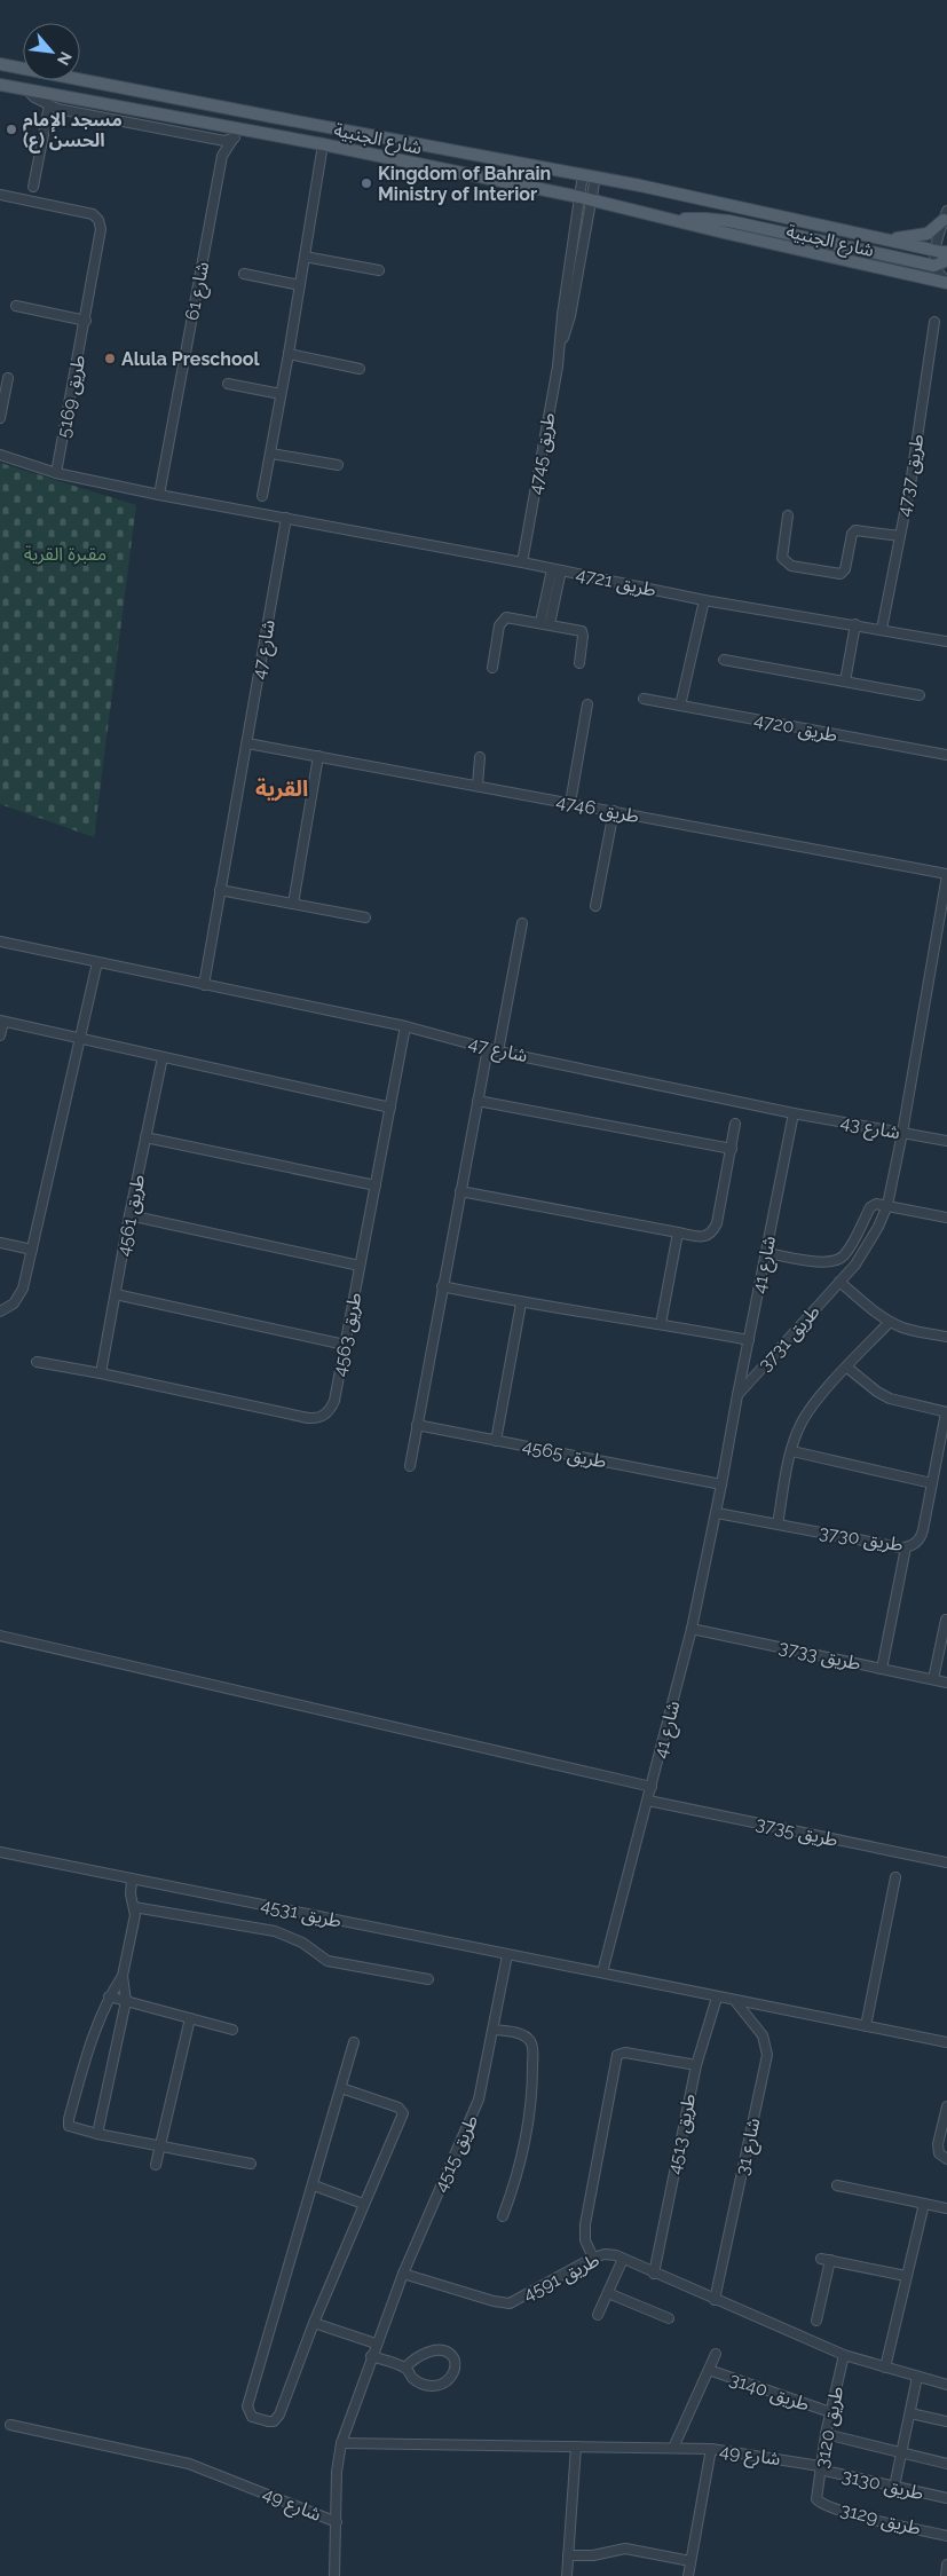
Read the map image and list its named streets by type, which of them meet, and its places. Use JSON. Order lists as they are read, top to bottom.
{
  "streets": {
    "main road": ["شارع الجنبية"],
    "street": [
      "شارع 61",
      "طريق 5169",
      "طريق 4745",
      "طريق 4737",
      "طريق 4721",
      "شارع 47",
      "طريق 4720",
      "طريق 4746",
      "شارع 43",
      "طريق 4561",
      "شارع 41",
      "طريق 4563",
      "طريق 3731",
      "طريق 4565",
      "طريق 3730",
      "طريق 3733",
      "طريق 3735",
      "طريق 4531",
      "طريق 4513",
      "شارع 31",
      "طريق 4515",
      "طريق 4591",
      "طريق 3140",
      "طريق 3120",
      "شارع 49",
      "طريق 3130",
      "طريق 3129"
    ]
  },
  "crossings": [
    ["شارع الجنبية", "شارع 61"],
    ["شارع الجنبية", "طريق 4745"],
    ["طريق 4745", "طريق 4721"],
    ["طريق 4737", "طريق 4721"],
    ["طريق 4721", "شارع 47"],
    ["شارع 47", "طريق 4746"],
    ["شارع 47", "شارع 43"],
    ["شارع 47", "شارع 41"],
    ["شارع 47", "طريق 4563"],
    ["شارع 43", "شارع 41"],
    ["شارع 43", "طريق 3731"],
    ["طريق 4561", "طريق 4563"],
    ["شارع 41", "طريق 3731"],
    ["شارع 41", "طريق 4565"],
    ["شارع 41", "طريق 3730"],
    ["شارع 41", "طريق 3733"],
    ["شارع 41", "طريق 3735"],
    ["شارع 41", "طريق 4531"],
    ["طريق 4531", "طريق 4515"],
    ["طريق 4513", "طريق 4591"],
    ["شارع 31", "طريق 4591"],
    ["طريق 4515", "طريق 4591"],
    ["طريق 4515", "شارع 49"],
    ["طريق 3140", "طريق 3120"],
    ["طريق 3140", "شارع 49"],
    ["طريق 3120", "شارع 49"],
    ["طريق 3120", "طريق 3130"],
    ["طريق 3120", "طريق 3129"],
    ["شارع 49", "طريق 3130"]
  ],
  "districts": ["القرية"],
  "parks": ["مقبرة القرية"],
  "places": ["مسجد الإمام الحسن (ع)", "Kingdom of Bahrain Ministry of Interior", "Alula Preschool"],
  "north": "bottom right"
}
